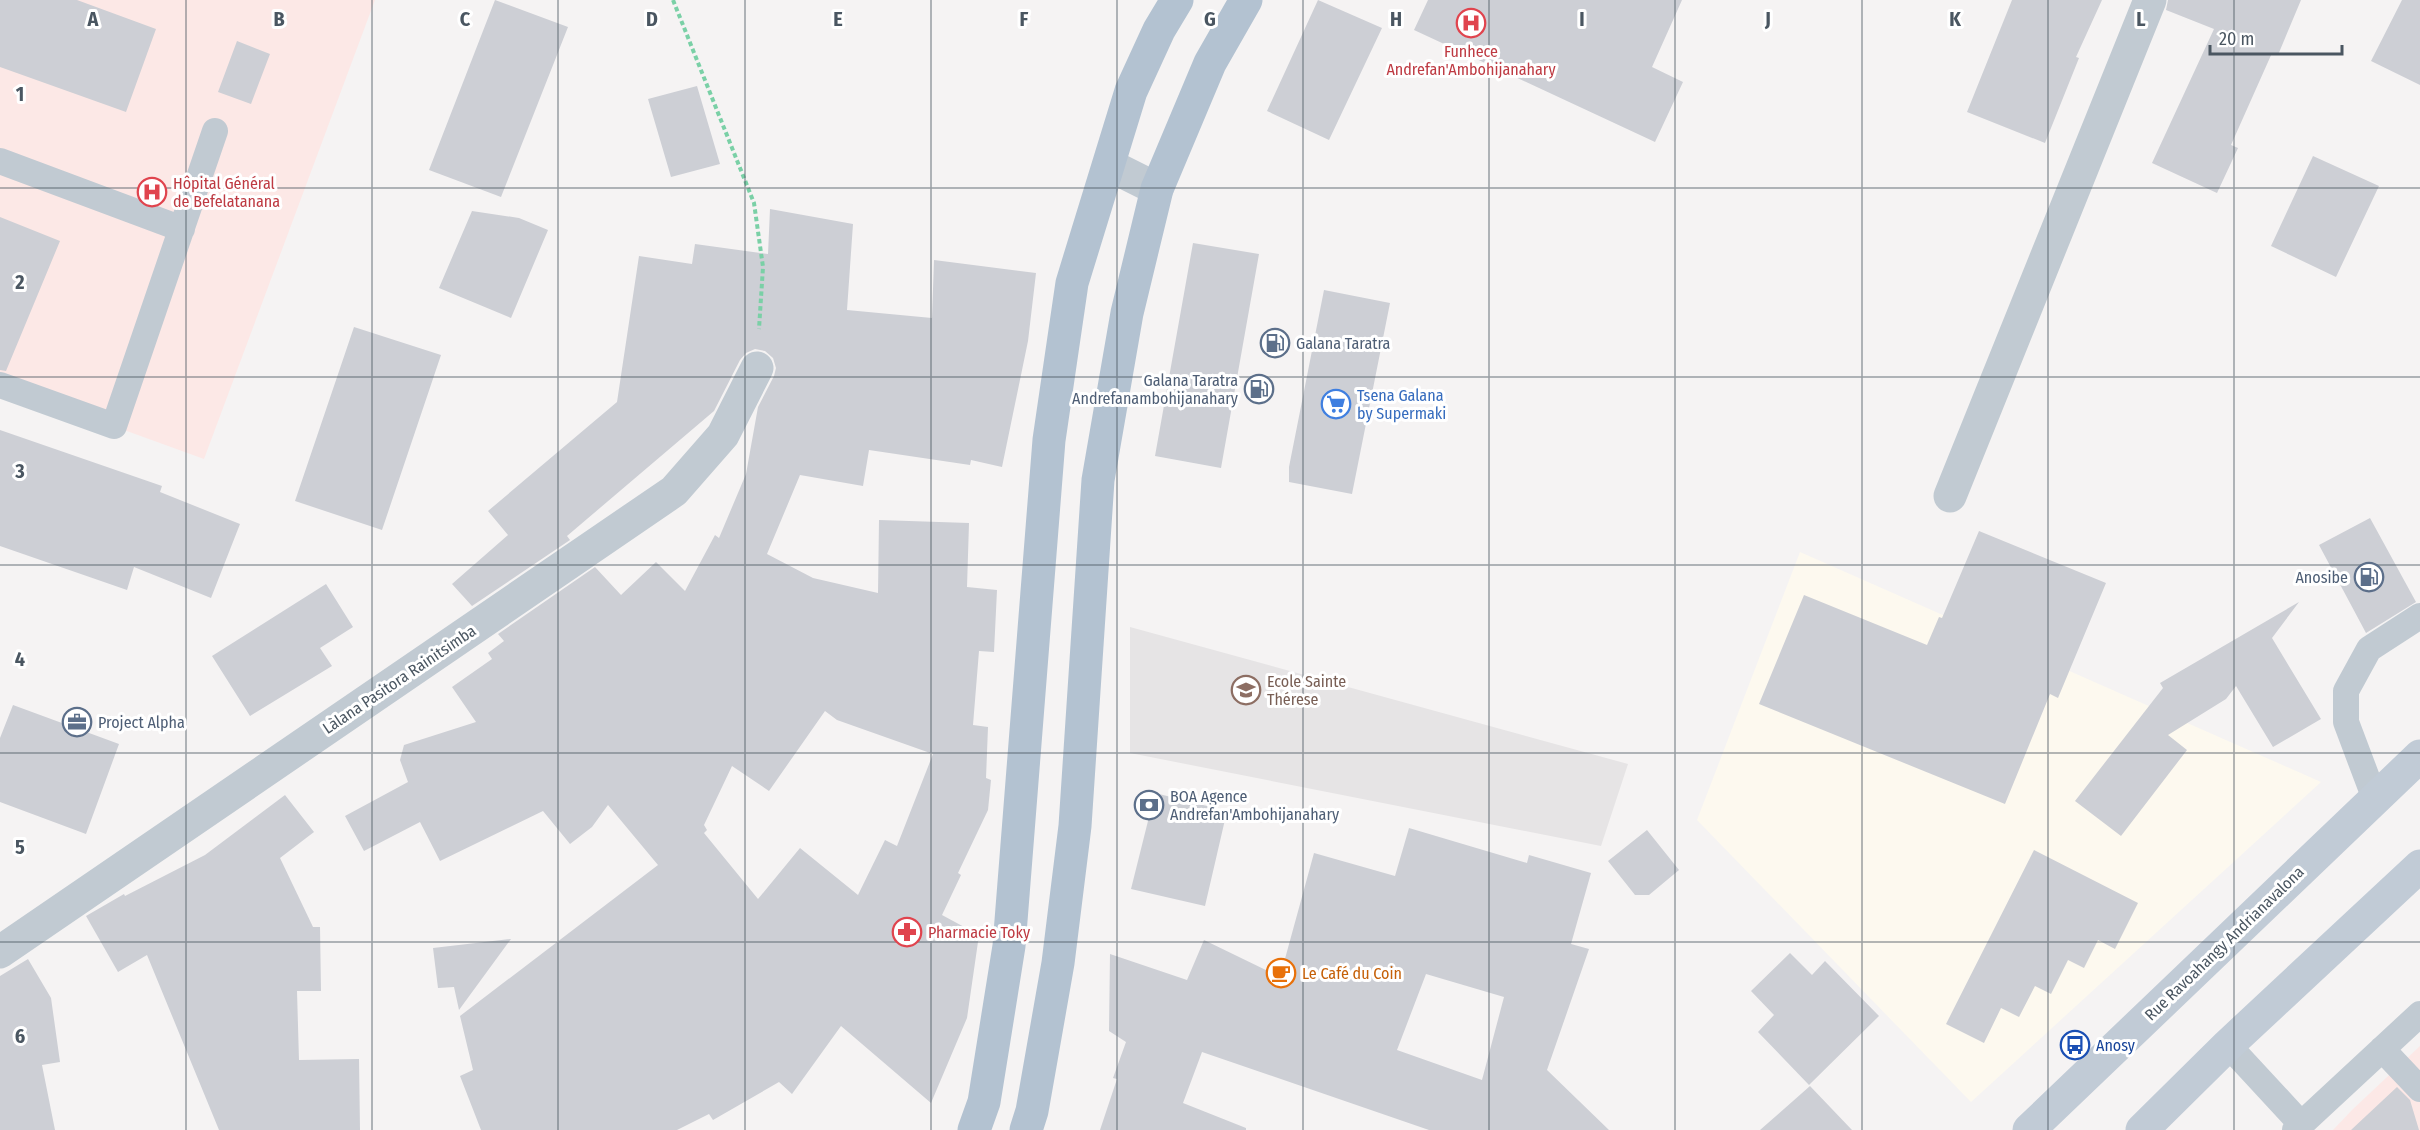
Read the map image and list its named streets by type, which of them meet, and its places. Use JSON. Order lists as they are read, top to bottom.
{
  "streets": {
    "main road": ["Rue Ravoahangy Andrianavalona"],
    "street": ["Làlana Pasitora Rainitsimba"]
  },
  "places": {
    "hospital": ["Funhece Andrefan'Ambohijanahary", "Hôpital Général de Befelatanana"],
    "fuel station": ["Galana Taratra", "Galana Taratra Andrefanambohijanahary", "Anosibe"],
    "supermarket": ["Tsena Galana by Supermaki"],
    "school or university": ["Ecole Sainte Thérese"],
    "office": ["Project Alpha"],
    "bank": ["BOA Agence Andrefan'Ambohijanahary"],
    "pharmacy": ["Pharmacie Toky"],
    "cafe": ["Le Café du Coin"],
    "bus stop": ["Anosy"]
  },
  "scale_bar": "20 m",
  "grid": {
    "columns": [
      "A",
      "B",
      "C",
      "D",
      "E",
      "F",
      "G",
      "H",
      "I",
      "J",
      "K",
      "L"
    ],
    "rows": [
      "1",
      "2",
      "3",
      "4",
      "5",
      "6"
    ]
  }
}
